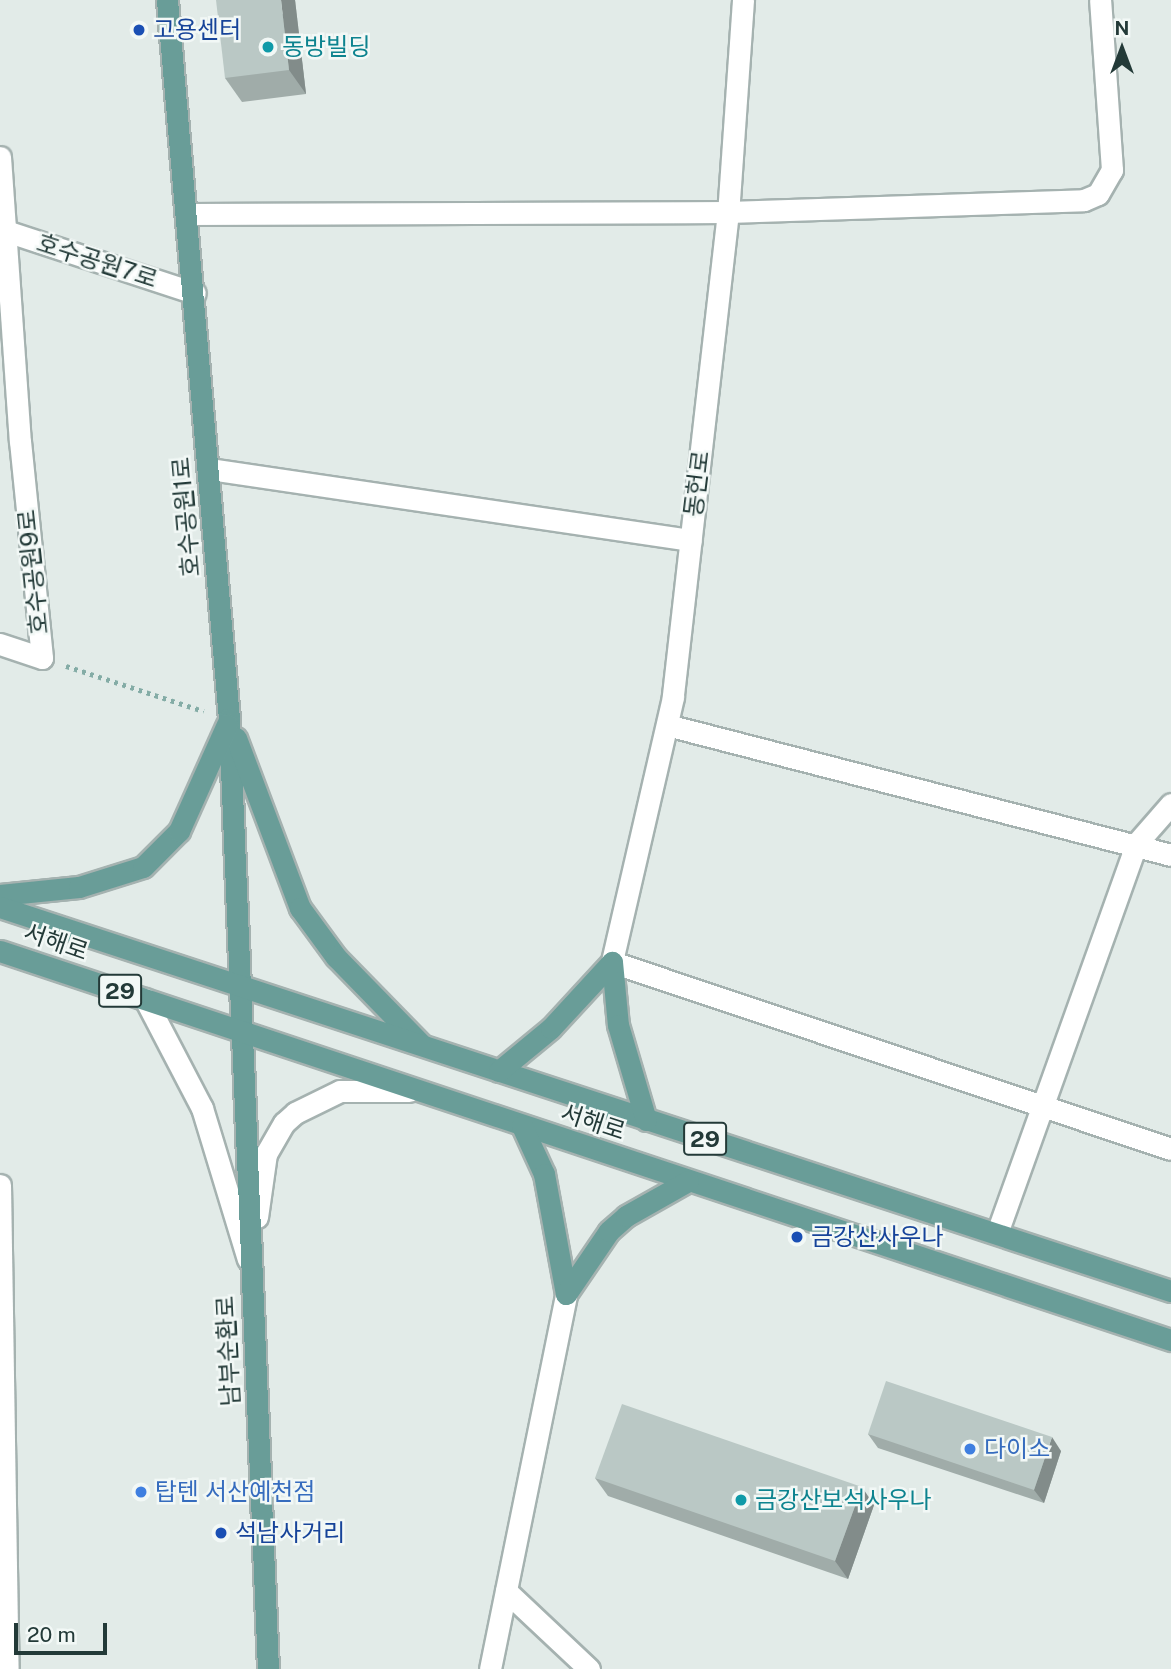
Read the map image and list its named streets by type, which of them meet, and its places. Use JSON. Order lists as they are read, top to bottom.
{
  "streets": {
    "main road": [
      "호수공원1로",
      "서해로",
      "29",
      "남부순환로"
    ],
    "street": ["호수공원7로", "동헌로", "호수공원9로"]
  },
  "crossings": [
    ["호수공원7로", "호수공원1로"],
    ["호수공원7로", "호수공원9로"],
    ["호수공원1로", "서해로"],
    ["호수공원1로", "남부순환로"],
    ["서해로", "남부순환로"]
  ],
  "places": [
    "고용센터",
    "동방빌딩",
    "금강산사우나",
    "다이소",
    "탑텐 서산예천점",
    "금강산보석사우나",
    "석남사거리"
  ],
  "scale_bar": "20 m",
  "north": "top"
}
